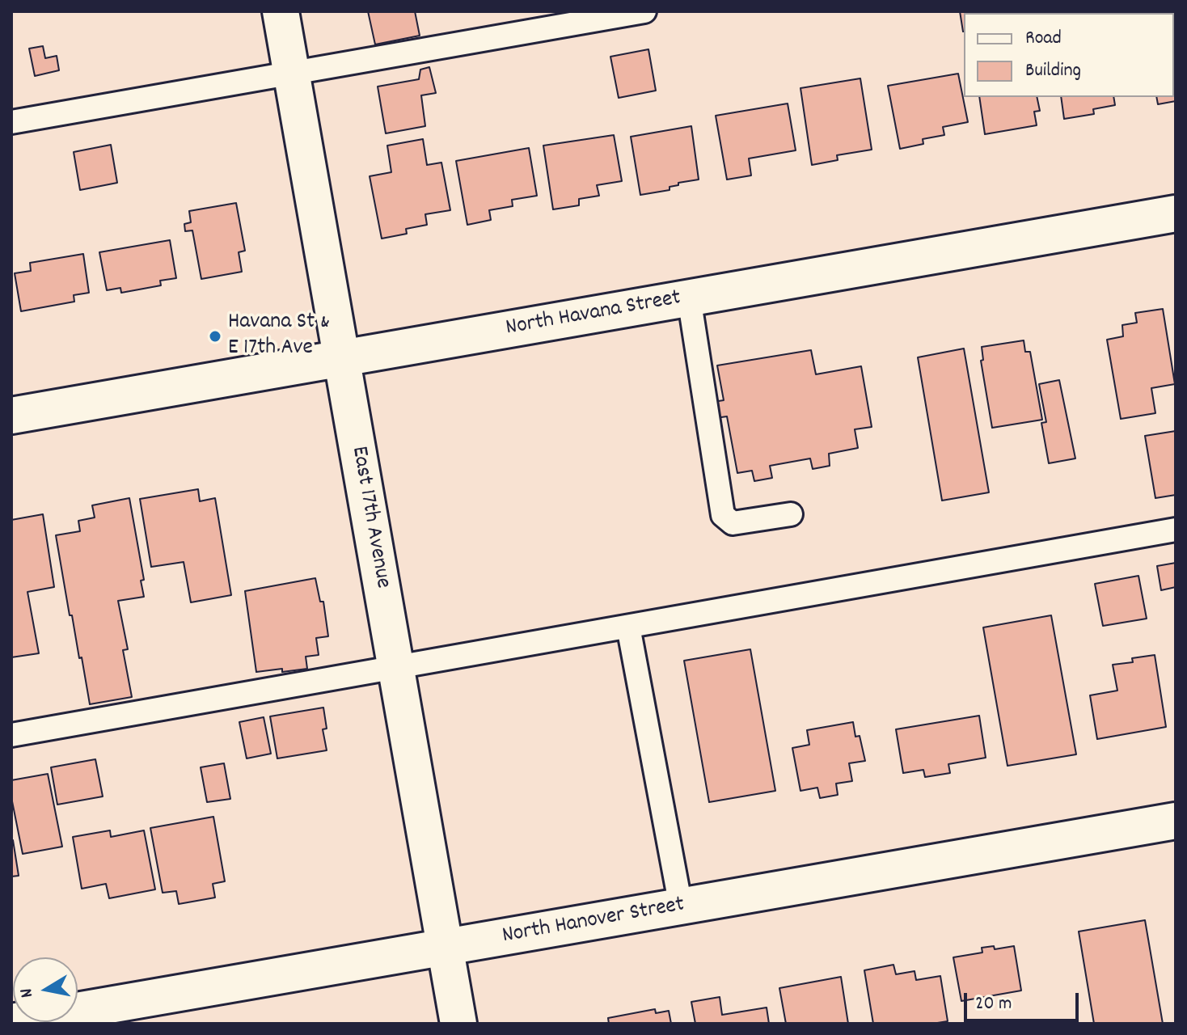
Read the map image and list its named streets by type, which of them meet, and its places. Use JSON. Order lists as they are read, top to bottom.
{
  "streets": {
    "street": ["North Havana Street", "East 17th Avenue", "North Hanover Street"]
  },
  "crossings": [
    ["North Havana Street", "East 17th Avenue"],
    ["East 17th Avenue", "North Hanover Street"]
  ],
  "places": ["Havana St & E 17th Ave"],
  "legend": ["Road", "Building"],
  "scale_bar": "20 m",
  "north": "left"
}
